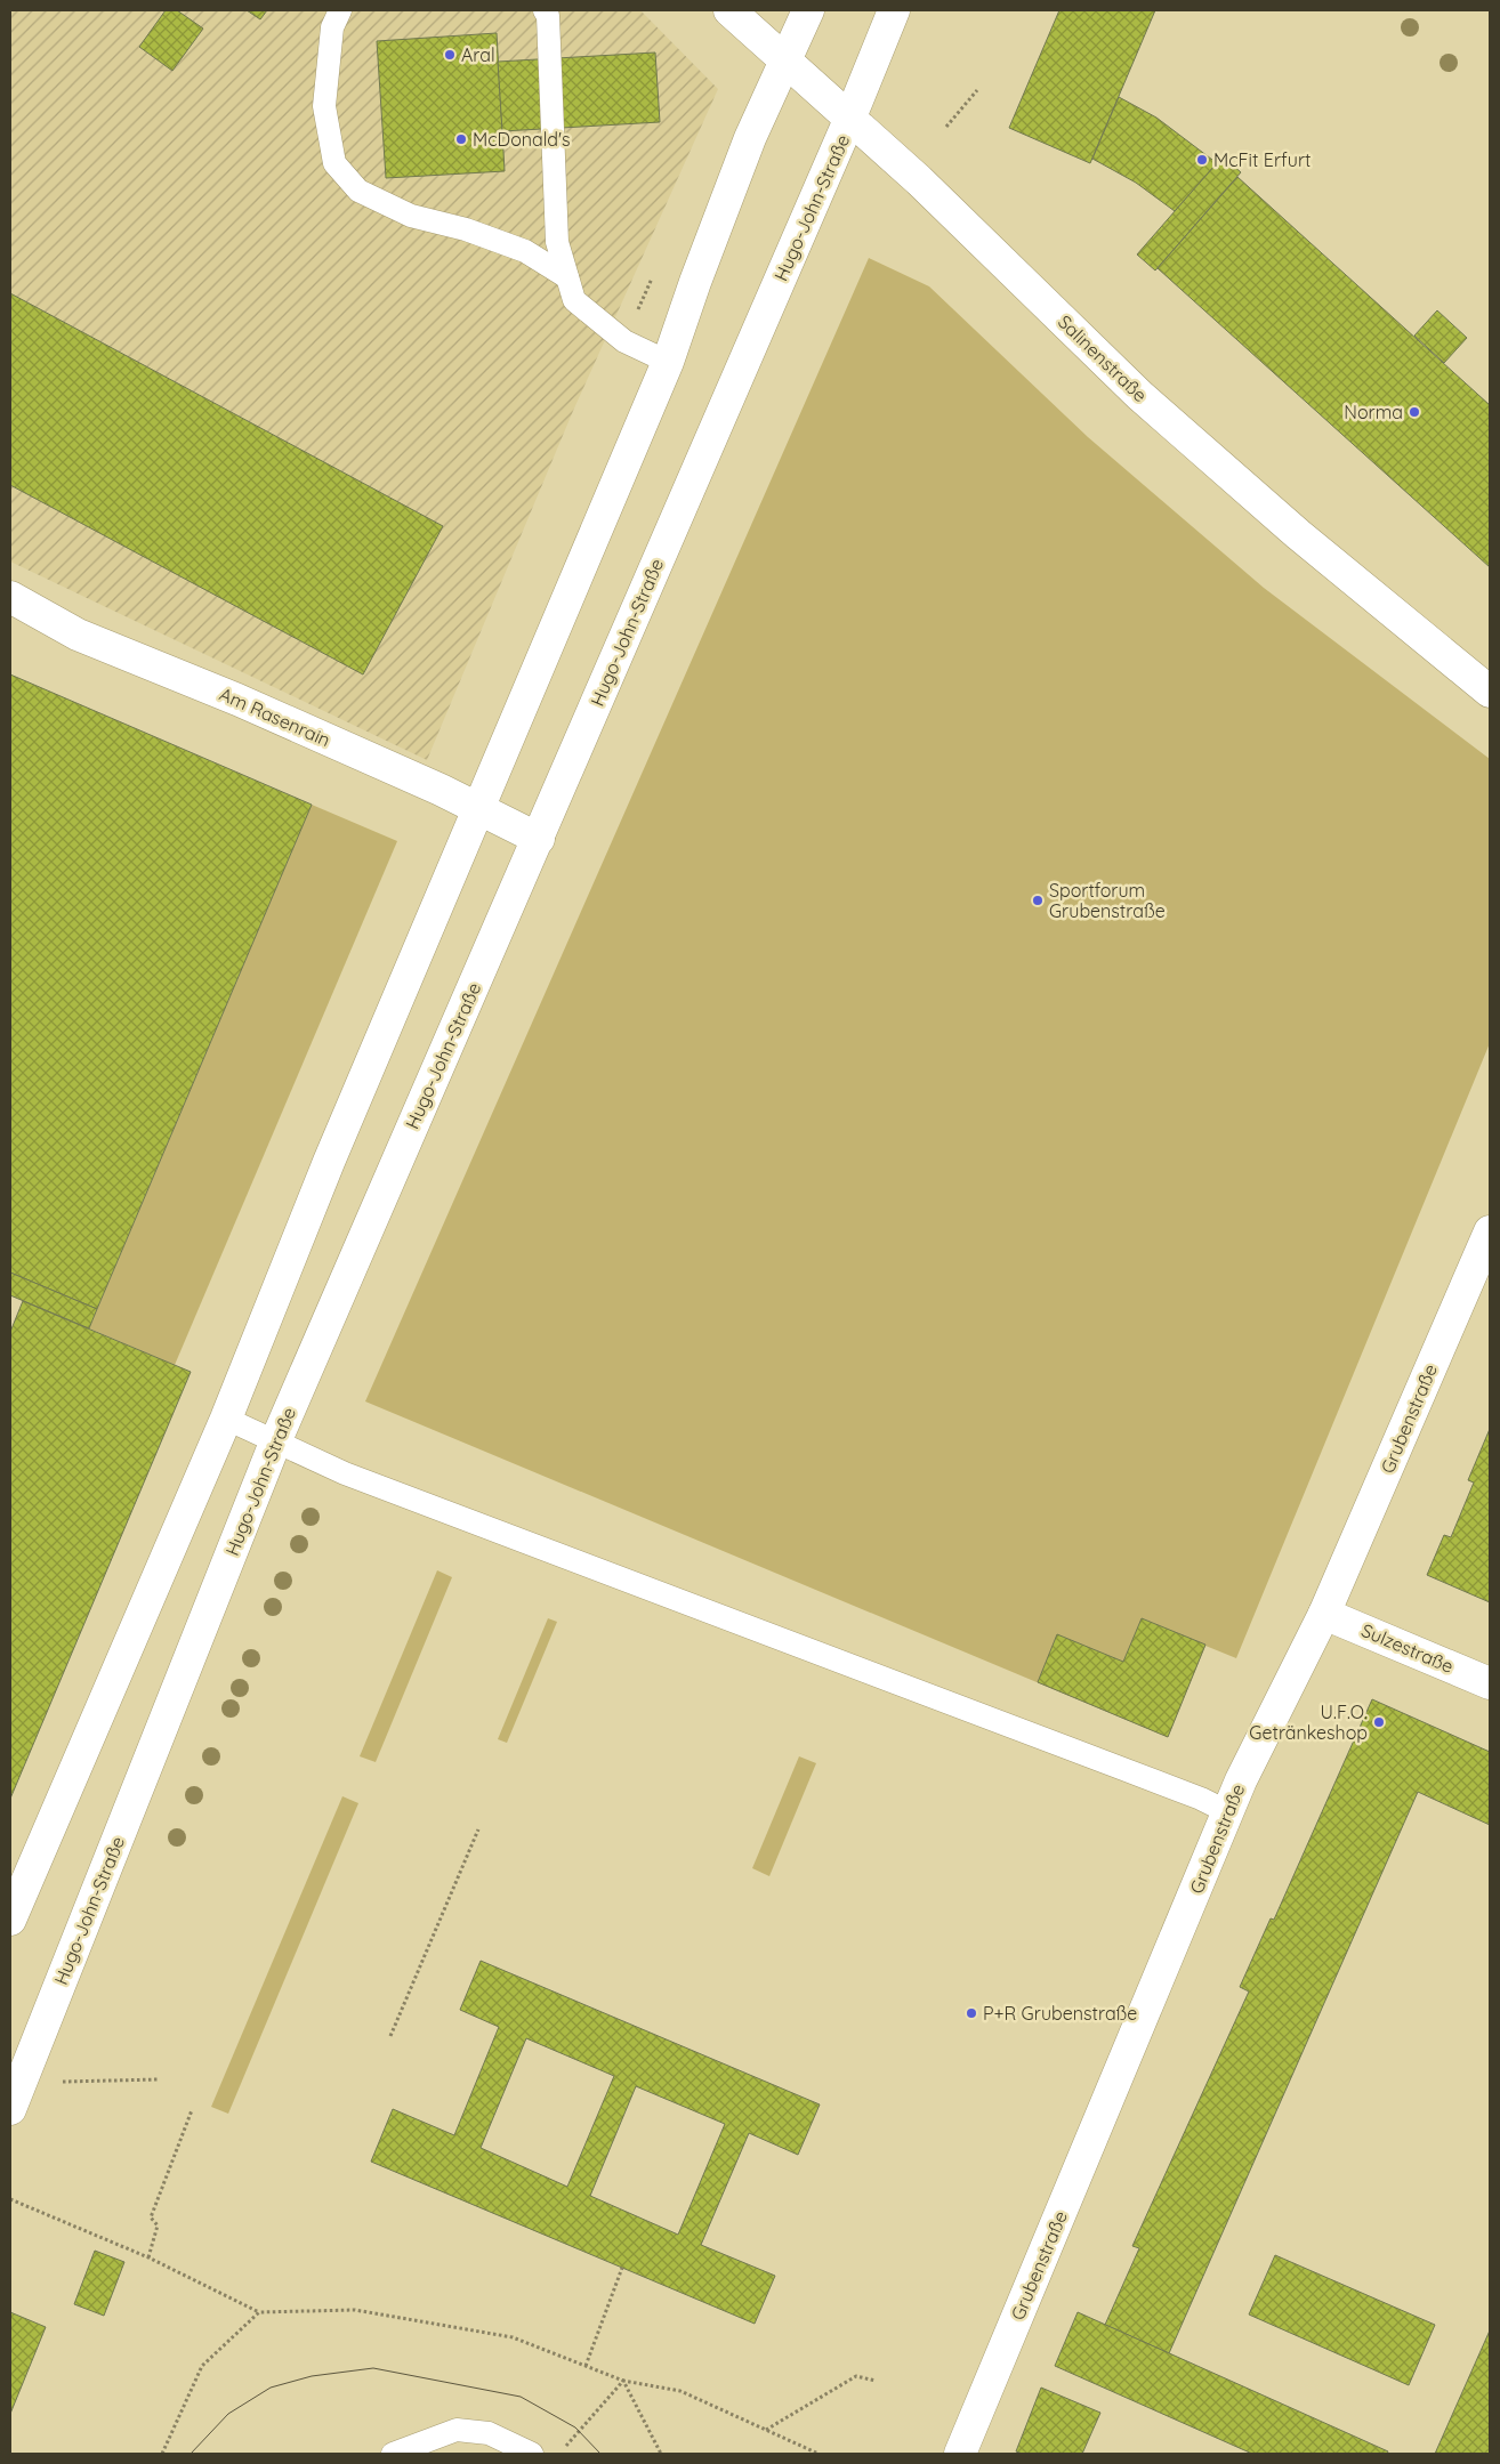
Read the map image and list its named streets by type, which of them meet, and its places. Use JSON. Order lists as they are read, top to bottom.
{
  "streets": {
    "main road": [
      "Hugo-John-Straße",
      "Salinenstraße",
      "Am Rasenrain",
      "Grubenstraße",
      "Sulzestraße"
    ]
  },
  "crossings": [
    ["Hugo-John-Straße", "Salinenstraße"],
    ["Hugo-John-Straße", "Am Rasenrain"],
    ["Grubenstraße", "Sulzestraße"]
  ],
  "places": [
    "Aral",
    "McDonald's",
    "McFit Erfurt",
    "Norma",
    "Sportforum Grubenstraße",
    "U.F.O. Getränkeshop",
    "P+R Grubenstraße"
  ]
}
